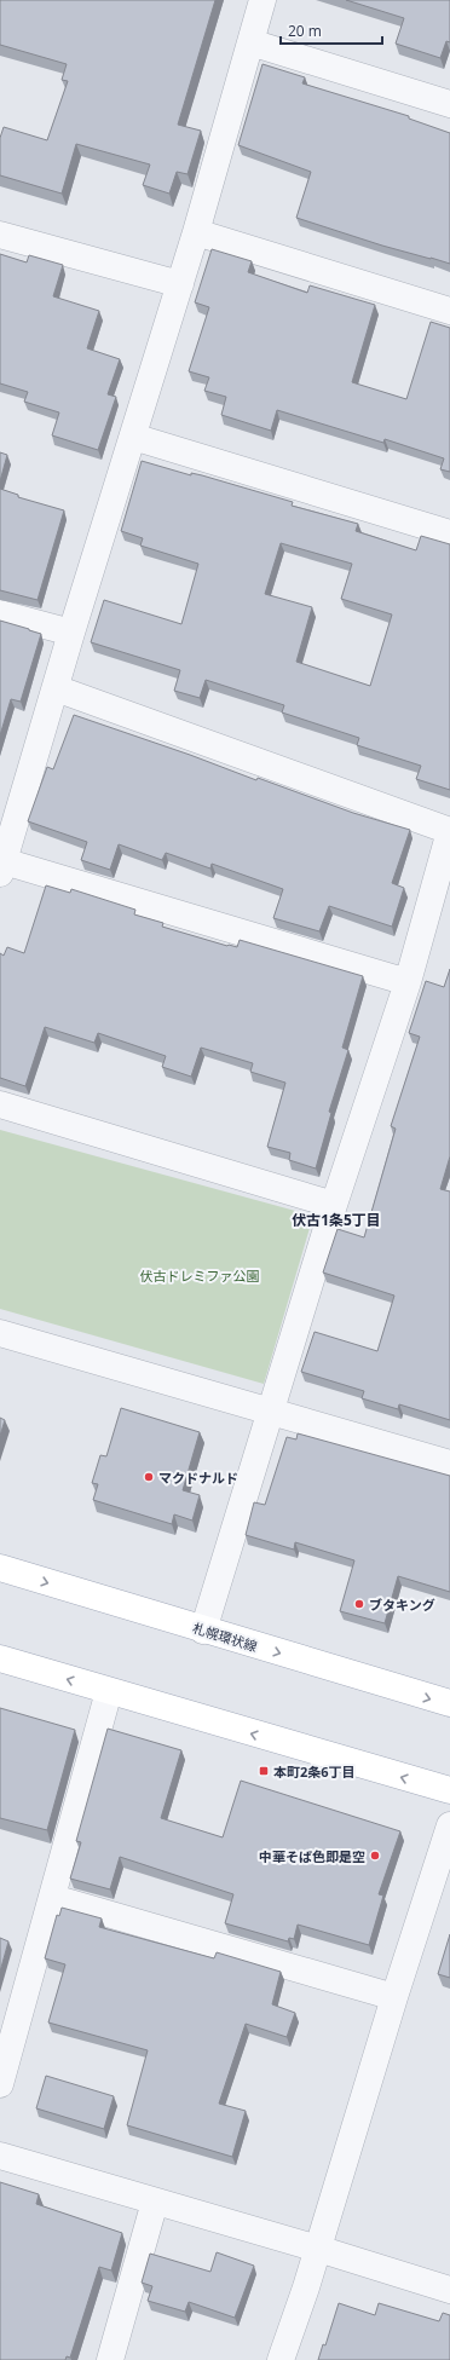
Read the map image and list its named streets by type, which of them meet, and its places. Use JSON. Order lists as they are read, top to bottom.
{
  "streets": {
    "main road": ["札幌環状線"]
  },
  "districts": ["伏古1条5丁目"],
  "parks": ["伏古ドレミファ公園"],
  "places": {
    "other": ["マクドナルド", "ブタキング", "中華そば色即是空"],
    "transit": ["本町2条6丁目"]
  },
  "scale_bar": "20 m"
}
